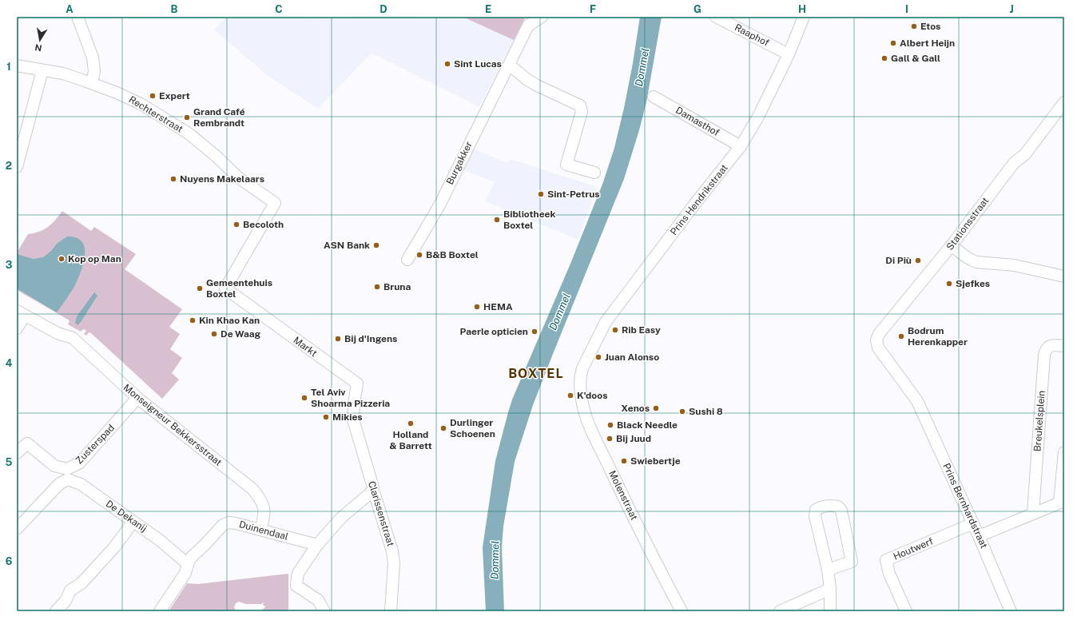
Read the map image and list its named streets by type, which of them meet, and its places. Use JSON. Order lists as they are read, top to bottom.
{
  "streets": {
    "street": [
      "Raaphof",
      "Rechterstraat",
      "Damasthof",
      "Burgakker",
      "Prins Hendrikstraat",
      "Stationsstraat",
      "Markt",
      "Breukelsplein",
      "Monseigneur Bekkersstraat",
      "Zusterspad",
      "Molenstraat",
      "Prins Bernhardstraat",
      "Clarissenstraat",
      "De Dekanij",
      "Duinendaal",
      "Houtwerf"
    ]
  },
  "crossings": [
    ["Raaphof", "Prins Hendrikstraat"],
    ["Rechterstraat", "Markt"],
    ["Damasthof", "Prins Hendrikstraat"],
    ["Prins Hendrikstraat", "Molenstraat"],
    ["Stationsstraat", "Prins Bernhardstraat"],
    ["Markt", "Clarissenstraat"],
    ["Monseigneur Bekkersstraat", "Zusterspad"],
    ["Monseigneur Bekkersstraat", "Duinendaal"],
    ["Prins Bernhardstraat", "Houtwerf"],
    ["De Dekanij", "Duinendaal"]
  ],
  "districts": ["BOXTEL"],
  "water": ["Dommel"],
  "places": [
    "Etos",
    "Albert Heijn",
    "Gall & Gall",
    "Sint Lucas",
    "Expert",
    "Grand Café Rembrandt",
    "Nuyens Makelaars",
    "Sint-Petrus",
    "Bibliotheek Boxtel",
    "Becoloth",
    "ASN Bank",
    "B&B Boxtel",
    "Kop op Man",
    "Di Più",
    "Sjefkes",
    "Bruna",
    "Gemeentehuis Boxtel",
    "HEMA",
    "Kin Khao Kan",
    "Rib Easy",
    "Paerle opticien",
    "De Waag",
    "Bodrum Herenkapper",
    "Bij d'Ingens",
    "Juan Alonso",
    "K'doos",
    "Tel Aviv Shoarma Pizzeria",
    "Xenos",
    "Sushi 8",
    "Mikies",
    "Holland & Barrett",
    "Black Needle",
    "Durlinger Schoenen",
    "Bij Juud",
    "Swiebertje"
  ],
  "north": "bottom",
  "grid": {
    "columns": [
      "A",
      "B",
      "C",
      "D",
      "E",
      "F",
      "G",
      "H",
      "I",
      "J"
    ],
    "rows": [
      "1",
      "2",
      "3",
      "4",
      "5",
      "6"
    ]
  }
}
